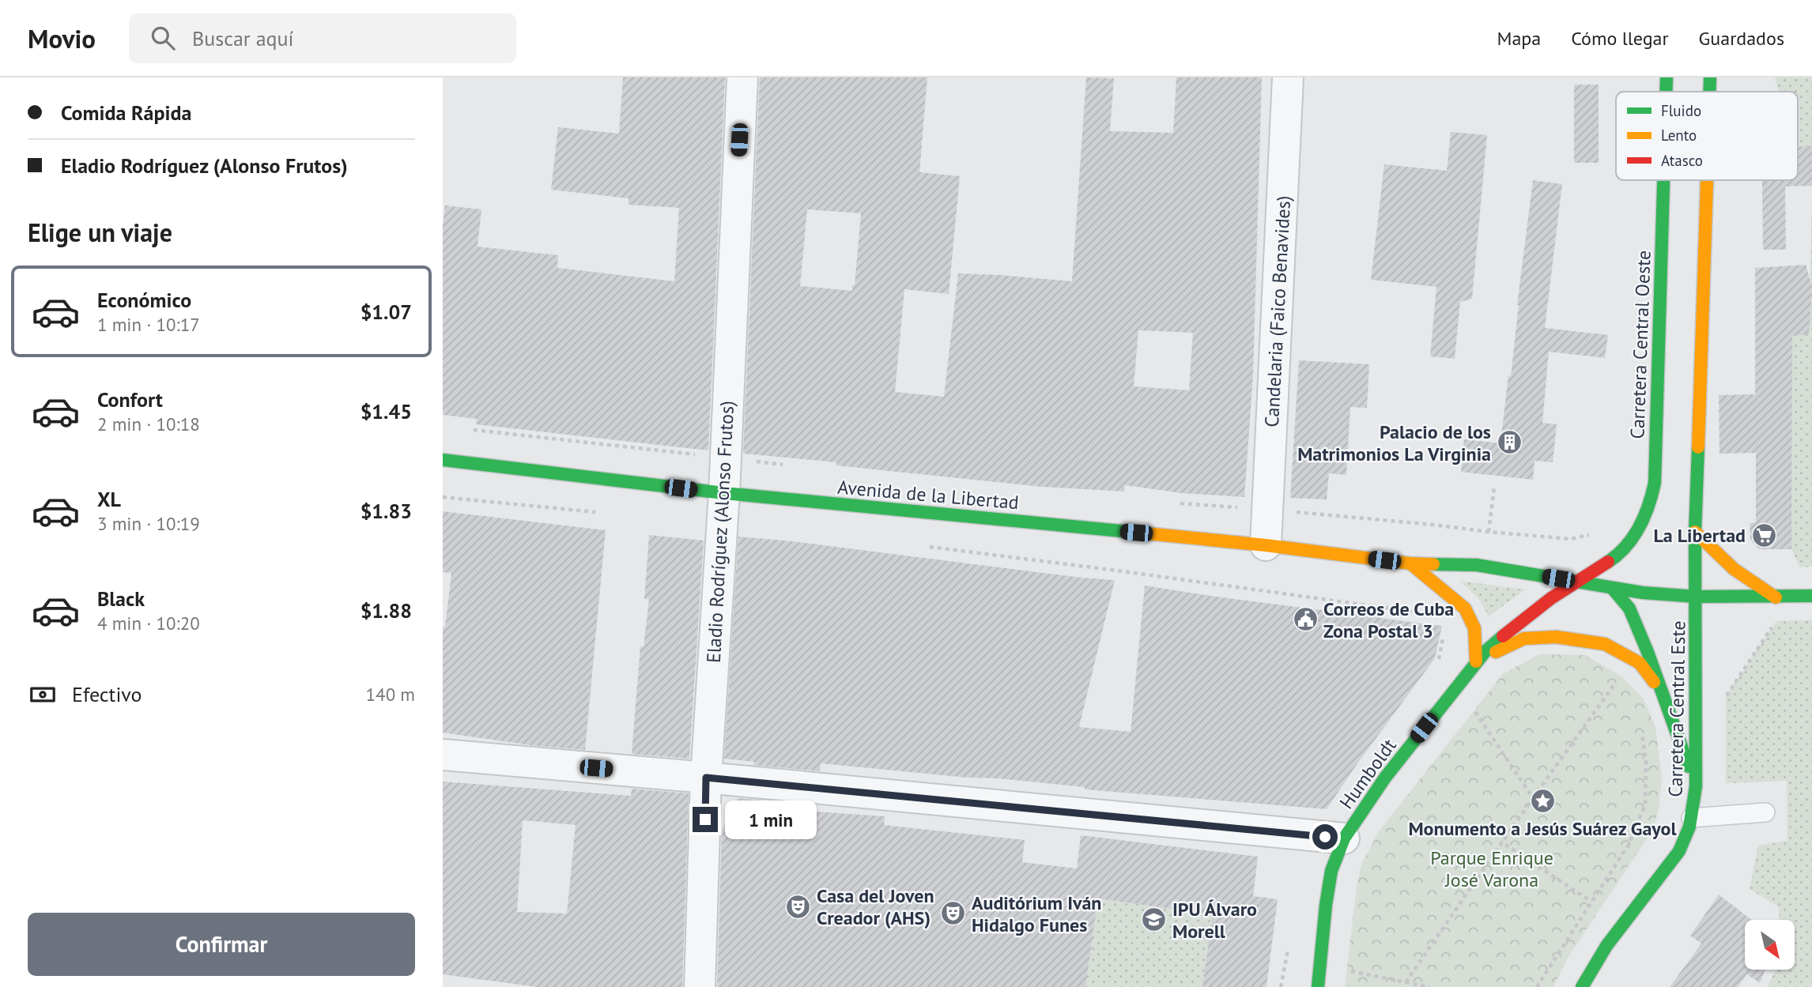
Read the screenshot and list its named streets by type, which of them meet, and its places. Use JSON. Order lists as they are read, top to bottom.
{
  "streets": {
    "main road": [
      "Carretera Central Oeste",
      "Avenida de la Libertad",
      "Carretera Central Este",
      "Humboldt"
    ],
    "street": ["Candelaria (Faico Benavides)", "Eladio Rodríguez (Alonso Frutos)"]
  },
  "crossings": [
    ["Candelaria (Faico Benavides)", "Avenida de la Libertad"],
    ["Carretera Central Oeste", "Avenida de la Libertad"],
    ["Carretera Central Oeste", "Humboldt"],
    ["Avenida de la Libertad", "Eladio Rodríguez (Alonso Frutos)"],
    ["Avenida de la Libertad", "Carretera Central Este"],
    ["Avenida de la Libertad", "Humboldt"]
  ],
  "parks": ["Parque Enrique José Varona"],
  "places": {
    "building": ["Palacio de los Matrimonios La Virginia"],
    "supermarket": ["La Libertad"],
    "public building": ["Correos de Cuba Zona Postal 3"],
    "place": ["Monumento a Jesús Suárez Gayol"],
    "theatre": ["Casa del Joven Creador (AHS)", "Auditórium Iván Hidalgo Funes"],
    "school or university": ["IPU Álvaro Morell"]
  },
  "legend": ["Fluido", "Lento", "Atasco"],
  "north": "bottom right",
  "page": {
    "header": "Movio",
    "search": "Buscar aquí",
    "nav": ["Mapa", "Cómo llegar", "Guardados"],
    "banner": ["Comida Rápida", "Eladio Rodríguez (Alonso Frutos)"],
    "heading": "Elige un viaje",
    "list": [
      {
        "name": "Económico",
        "note": "1 min · 10:17",
        "value": "$1.07"
      },
      {
        "name": "Confort",
        "note": "2 min · 10:18",
        "value": "$1.45"
      },
      {
        "name": "XL",
        "note": "3 min · 10:19",
        "value": "$1.83"
      },
      {
        "name": "Black",
        "note": "4 min · 10:20",
        "value": "$1.88"
      }
    ],
    "pay": ["Efectivo", "140 m"],
    "bubble": "1 min",
    "buttons": "Confirmar"
  }
}
